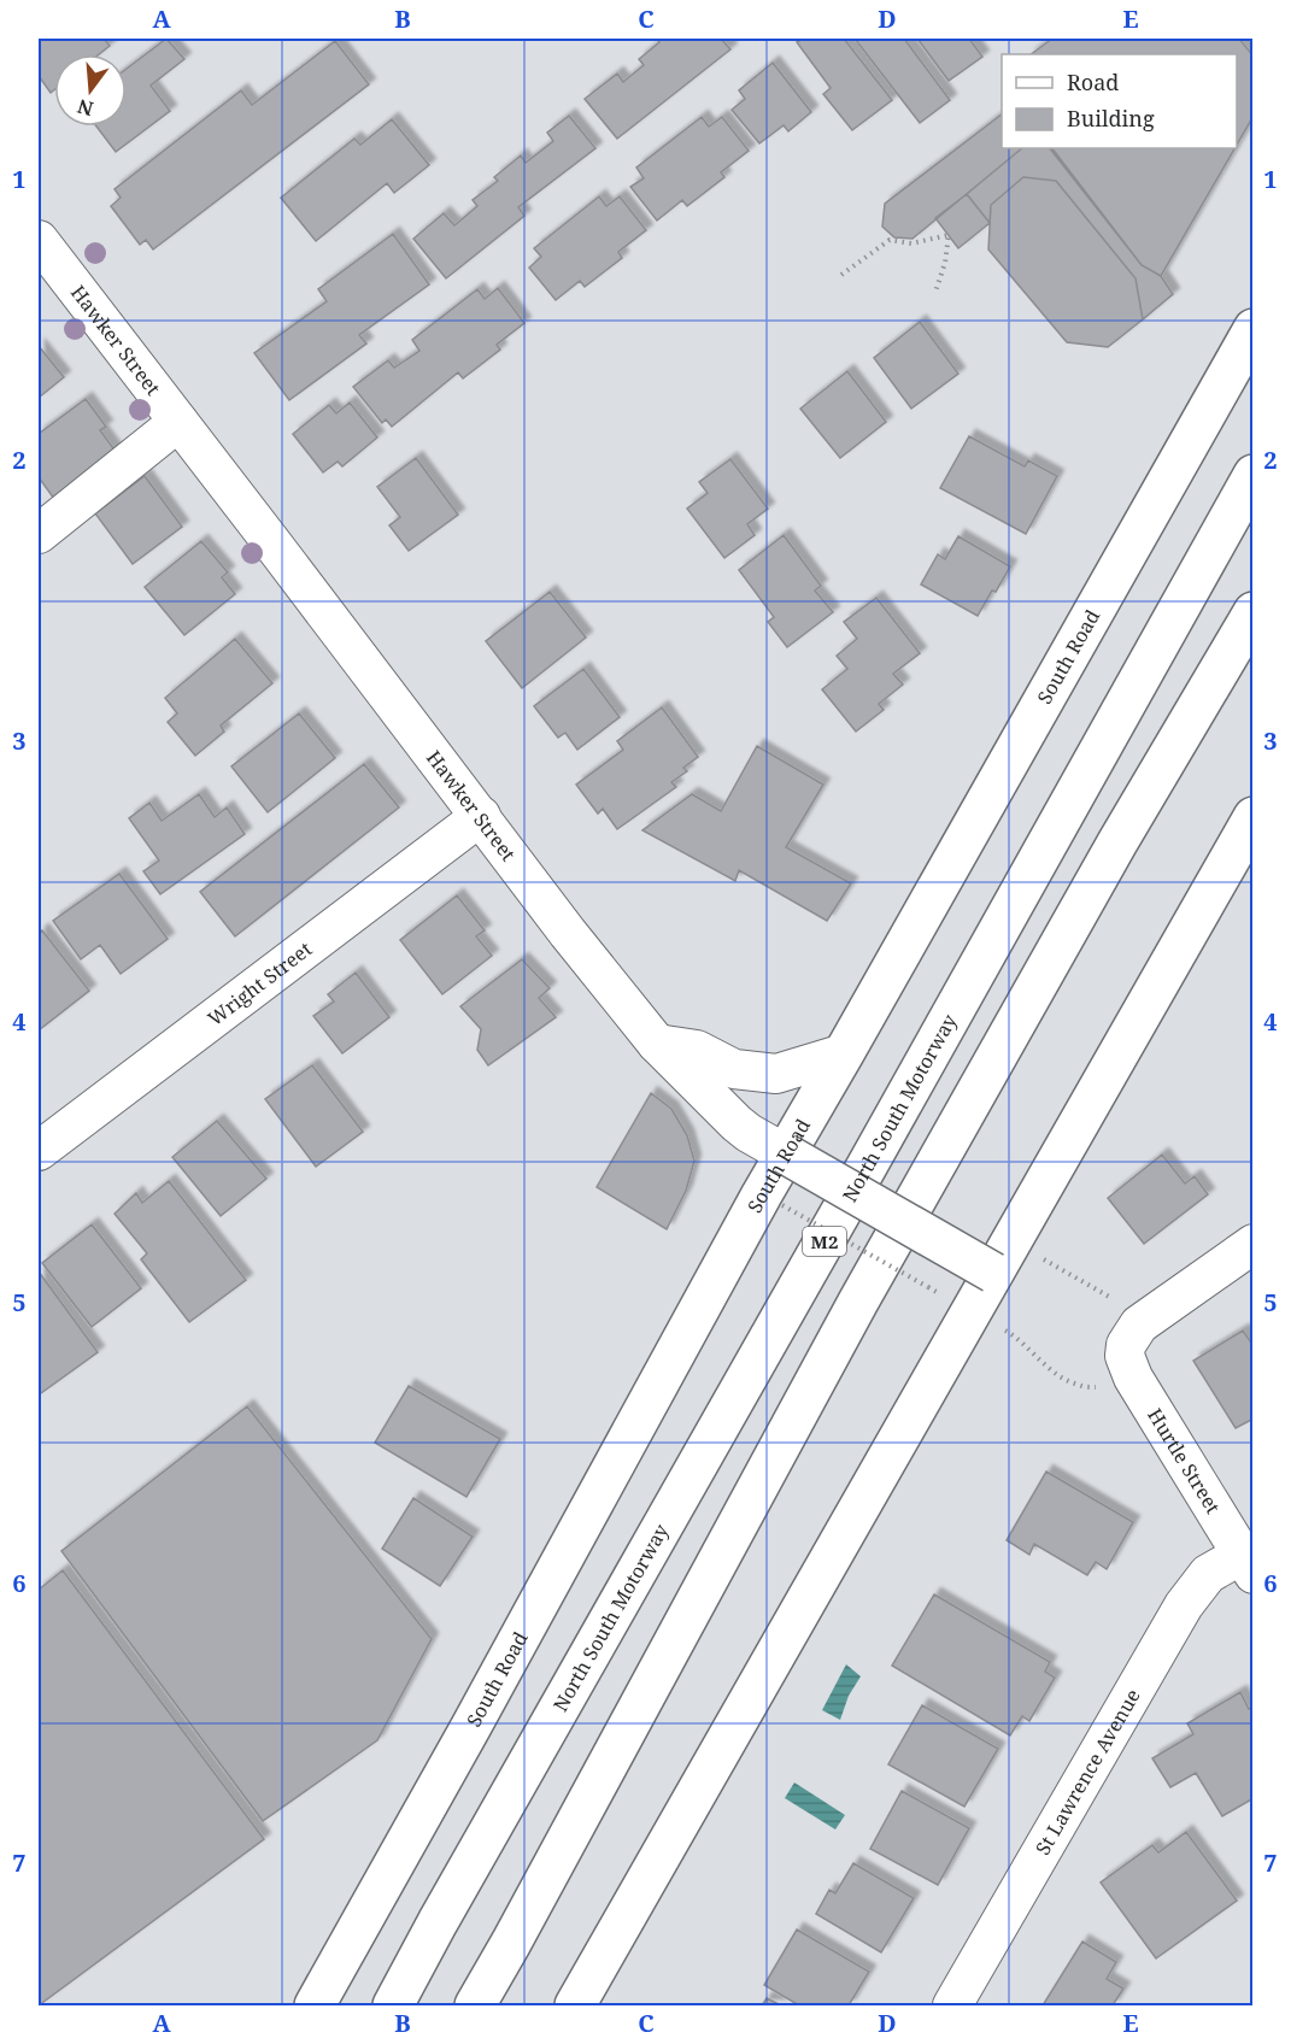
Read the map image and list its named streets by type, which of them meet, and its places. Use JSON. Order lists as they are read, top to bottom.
{
  "streets": {
    "main road": [
      "Hawker Street",
      "South Road",
      "North South Motorway",
      "M2"
    ],
    "street": ["Wright Street", "Hurtle Street", "St Lawrence Avenue"]
  },
  "crossings": [
    ["Hawker Street", "South Road"],
    ["Hawker Street", "Wright Street"],
    ["Hurtle Street", "St Lawrence Avenue"]
  ],
  "legend": ["Road", "Building"],
  "north": "bottom",
  "grid": {
    "columns": [
      "A",
      "B",
      "C",
      "D",
      "E"
    ],
    "rows": [
      "1",
      "2",
      "3",
      "4",
      "5",
      "6",
      "7"
    ]
  }
}
